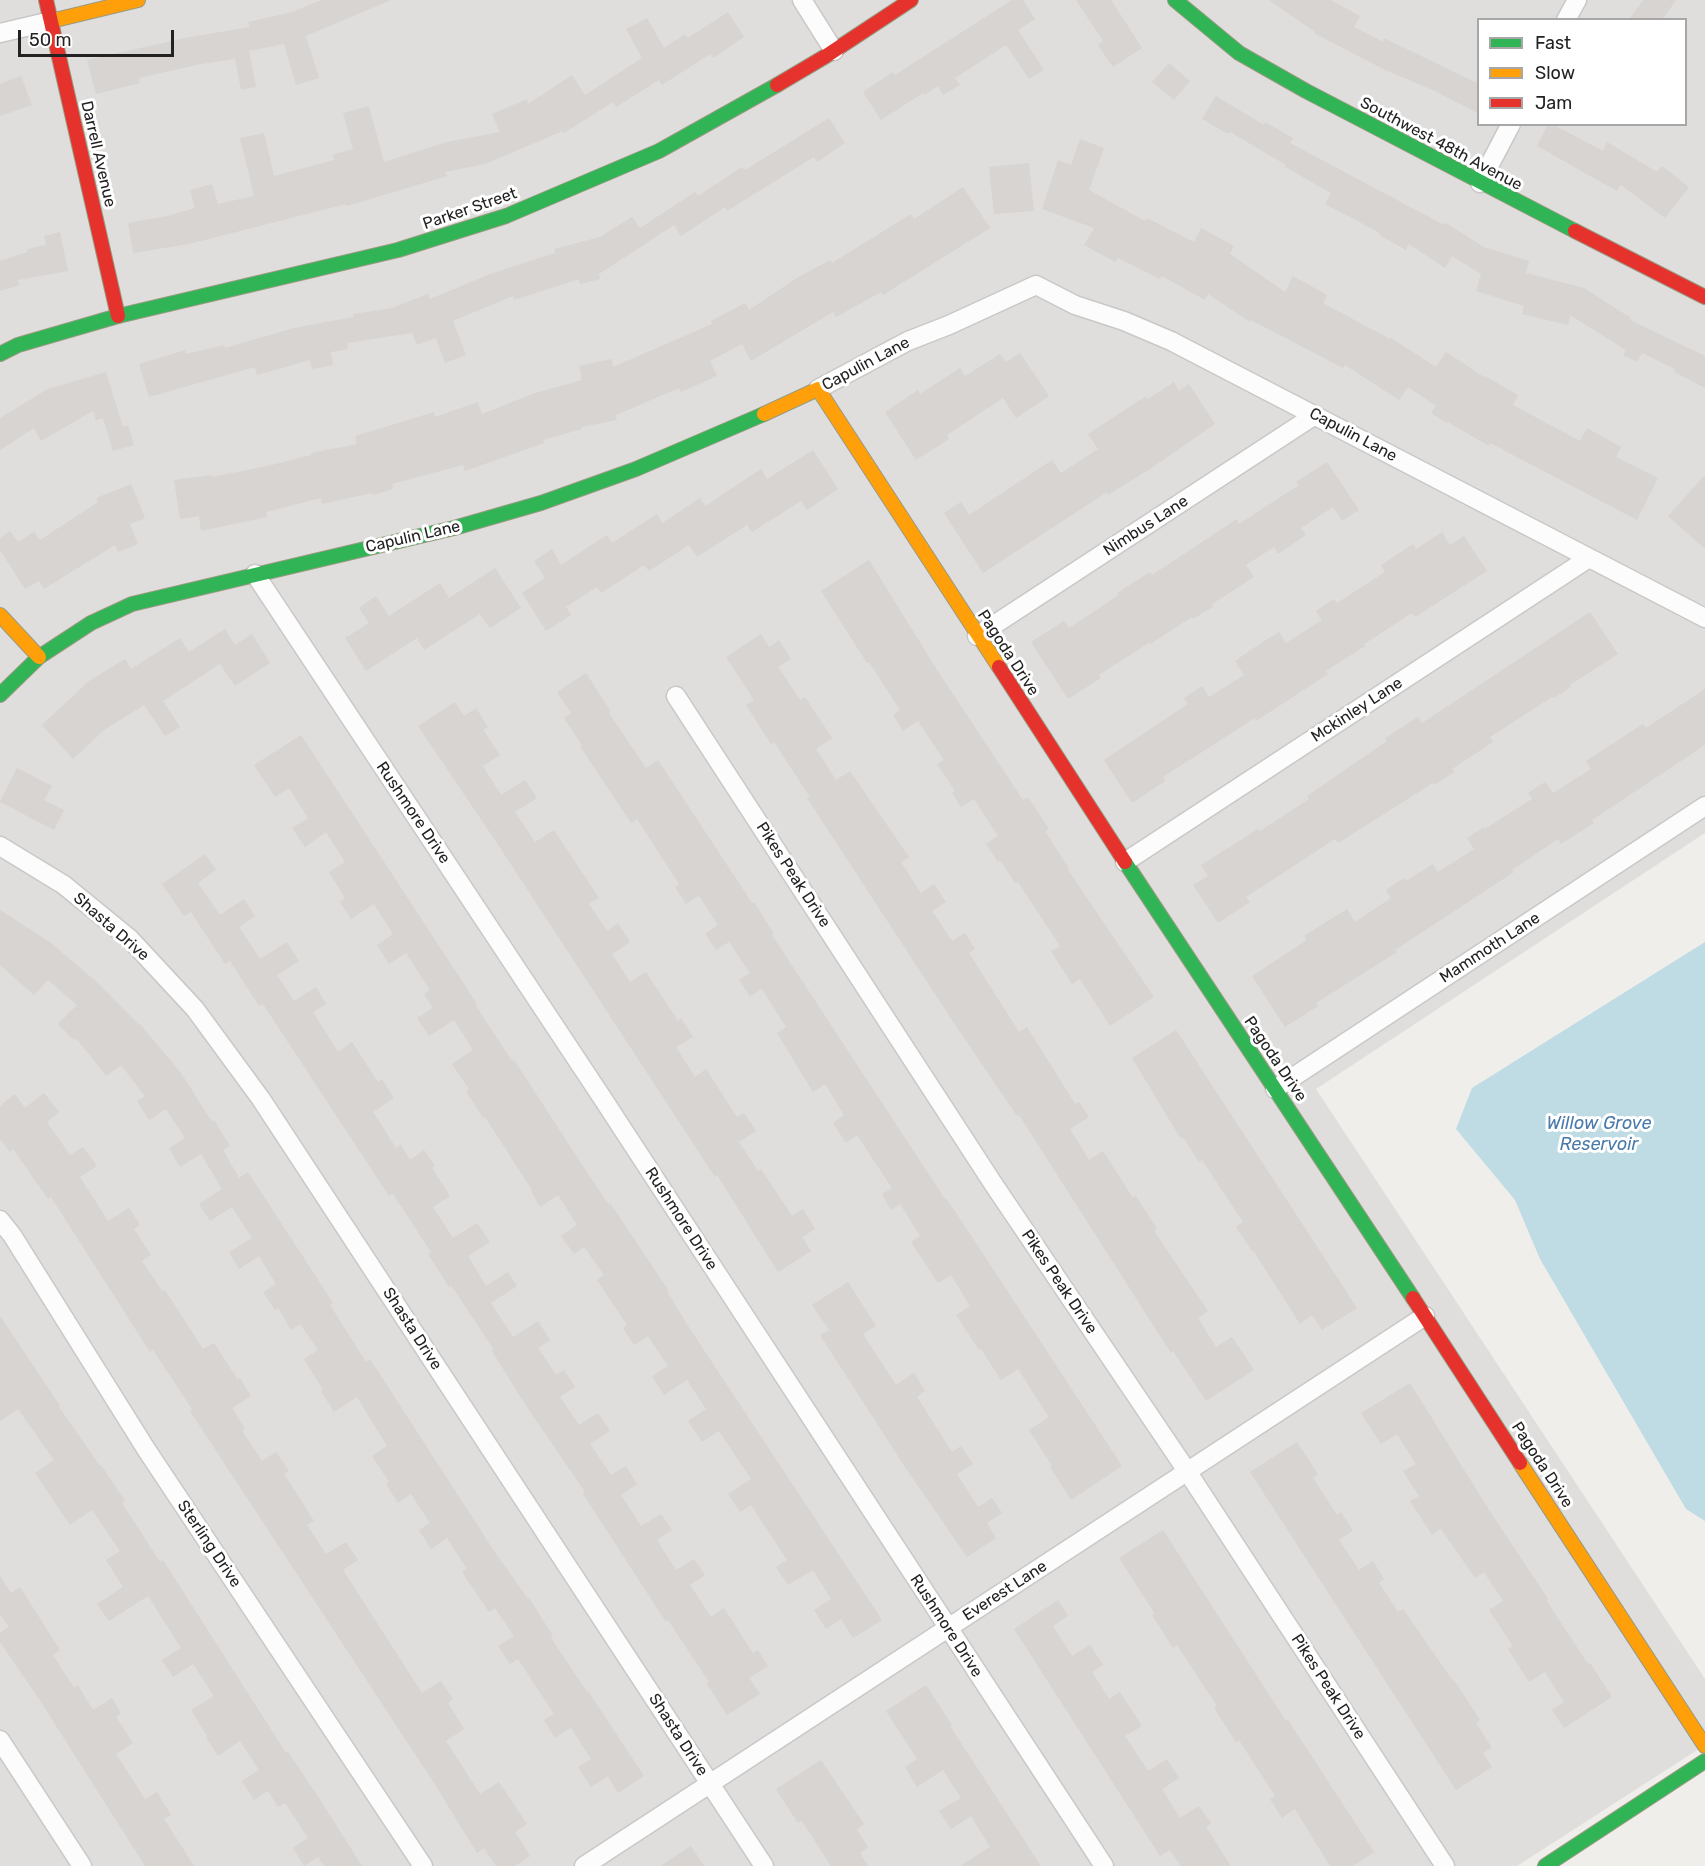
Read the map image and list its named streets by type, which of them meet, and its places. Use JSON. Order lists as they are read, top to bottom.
{
  "streets": {
    "street": [
      "Southwest 48th Avenue",
      "Darrell Avenue",
      "Parker Street",
      "Capulin Lane",
      "Nimbus Lane",
      "Pagoda Drive",
      "Mckinley Lane",
      "Rushmore Drive",
      "Pikes Peak Drive",
      "Shasta Drive",
      "Mammoth Lane",
      "Sterling Drive",
      "Everest Lane"
    ]
  },
  "crossings": [
    ["Darrell Avenue", "Parker Street"],
    ["Capulin Lane", "Nimbus Lane"],
    ["Capulin Lane", "Pagoda Drive"],
    ["Capulin Lane", "Mckinley Lane"],
    ["Capulin Lane", "Rushmore Drive"],
    ["Nimbus Lane", "Pagoda Drive"],
    ["Pagoda Drive", "Mckinley Lane"],
    ["Pagoda Drive", "Mammoth Lane"],
    ["Pagoda Drive", "Everest Lane"],
    ["Rushmore Drive", "Everest Lane"],
    ["Pikes Peak Drive", "Everest Lane"],
    ["Shasta Drive", "Everest Lane"]
  ],
  "water": ["Willow Grove Reservoir"],
  "legend": ["Fast", "Slow", "Jam"],
  "scale_bar": "50 m"
}
